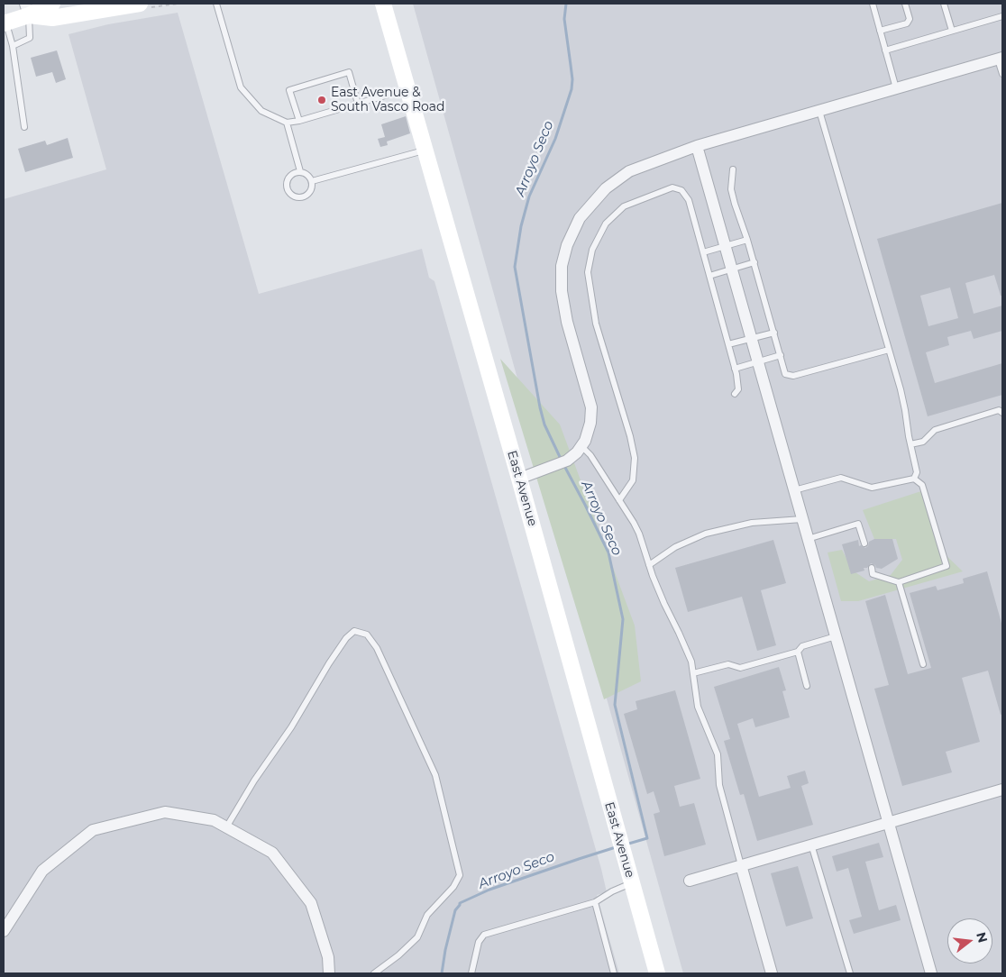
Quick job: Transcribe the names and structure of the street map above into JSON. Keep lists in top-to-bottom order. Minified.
{"streets":{"street":["East Avenue"]},"water":["Arroyo Seco"],"places":["East Avenue & South Vasco Road"],"north":"right"}
